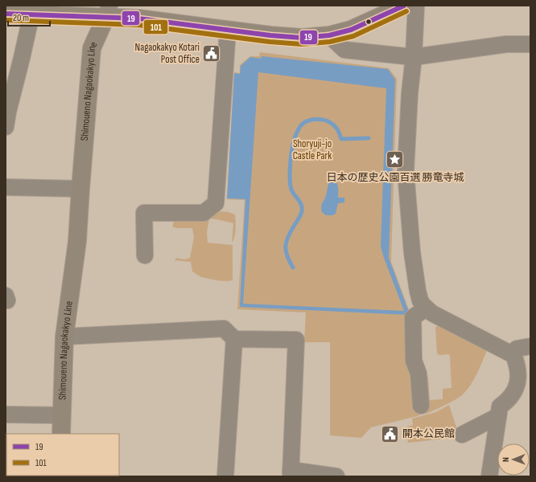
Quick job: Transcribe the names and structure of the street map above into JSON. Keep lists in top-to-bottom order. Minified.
{"streets":{"main road":["Shimoueno Nagaokakyo Line"]},"parks":["Shoryuji-jo Castle Park"],"places":{"public building":["Nagaokakyo Kotari Post Office","開本公民館"],"place":["日本の歴史公園百選 勝竜寺城"]},"lines":["transit line 19","transit line 101"],"legend":["19","101"],"scale_bar":"20 m","north":"left"}
